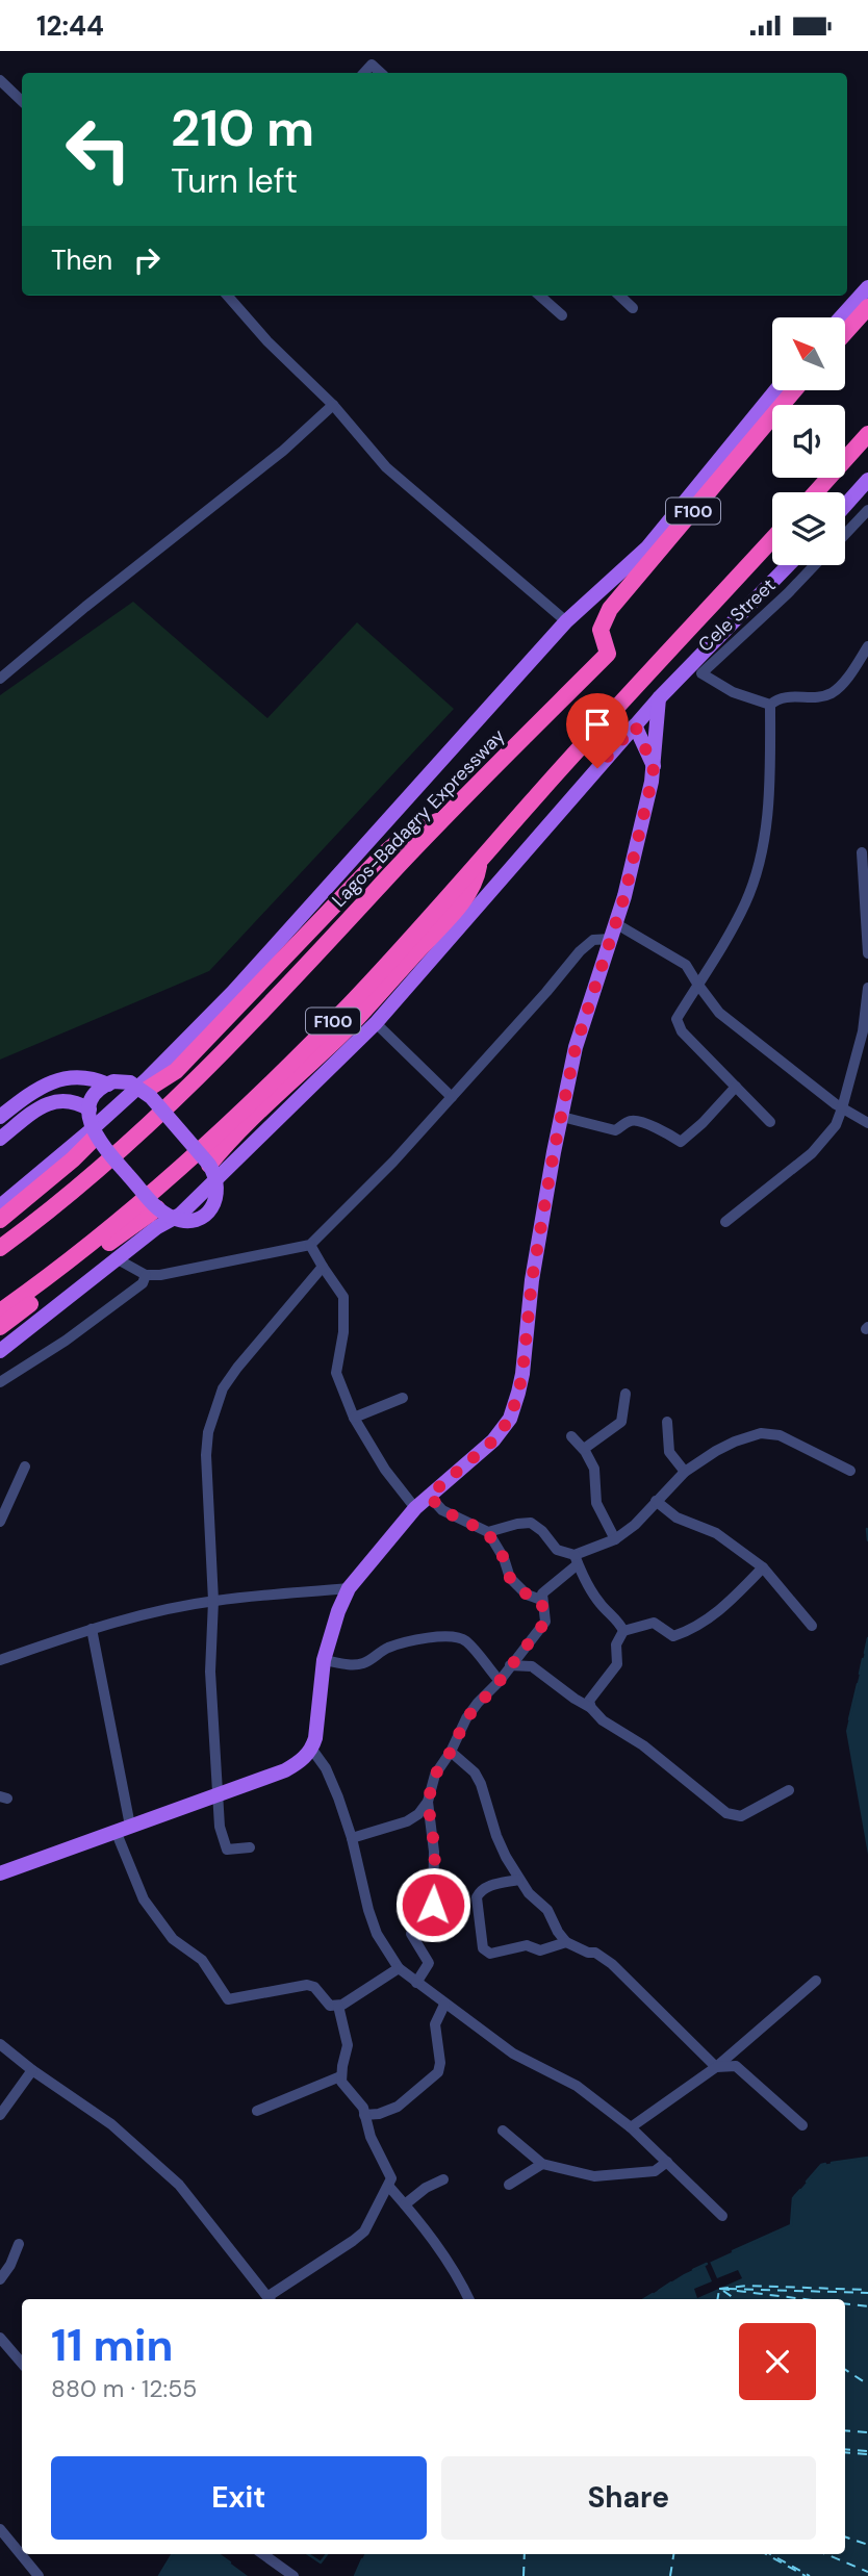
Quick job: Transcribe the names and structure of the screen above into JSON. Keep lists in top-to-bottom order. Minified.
{"streets":{"highway":["F100","Lagos-Badagry Expressway"],"street":["Cele Street"]},"north":"top left","page":{"status":"12:44","turn":["210 m","Turn left"],"then":"Then","heading":["11 min","880 m · 12:55"],"buttons":["Exit","Share"]}}
